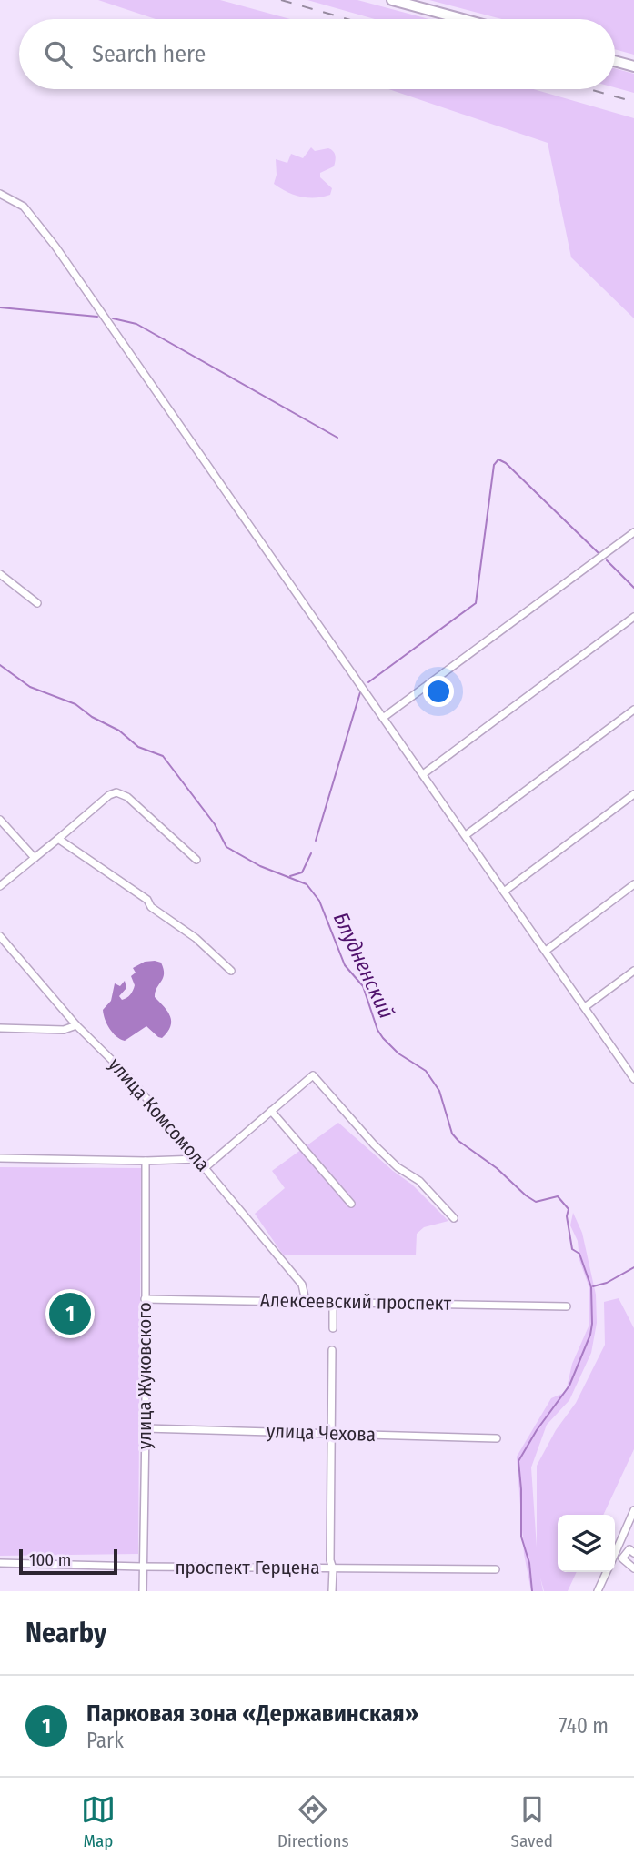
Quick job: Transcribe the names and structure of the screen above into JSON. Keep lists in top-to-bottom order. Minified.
{"streets":{"street":["улица Комсомола","Алексеевский проспект","улица Жуковского","улица Чехова","проспект Герцена"]},"crossings":[["улица Комсомола","Алексеевский проспект"],["Алексеевский проспект","улица Жуковского"],["улица Жуковского","улица Чехова"],["улица Жуковского","проспект Герцена"]],"water":["Блудненский"],"scale_bar":"100 m","page":{"search":"Search here","pins":"1","scale":"100 m","heading":"Nearby","list":[{"mark":"1","name":"Парковая зона «Державинская»","note":"Park","value":"740 m"}],"nav":["Map","Directions","Saved"]}}
